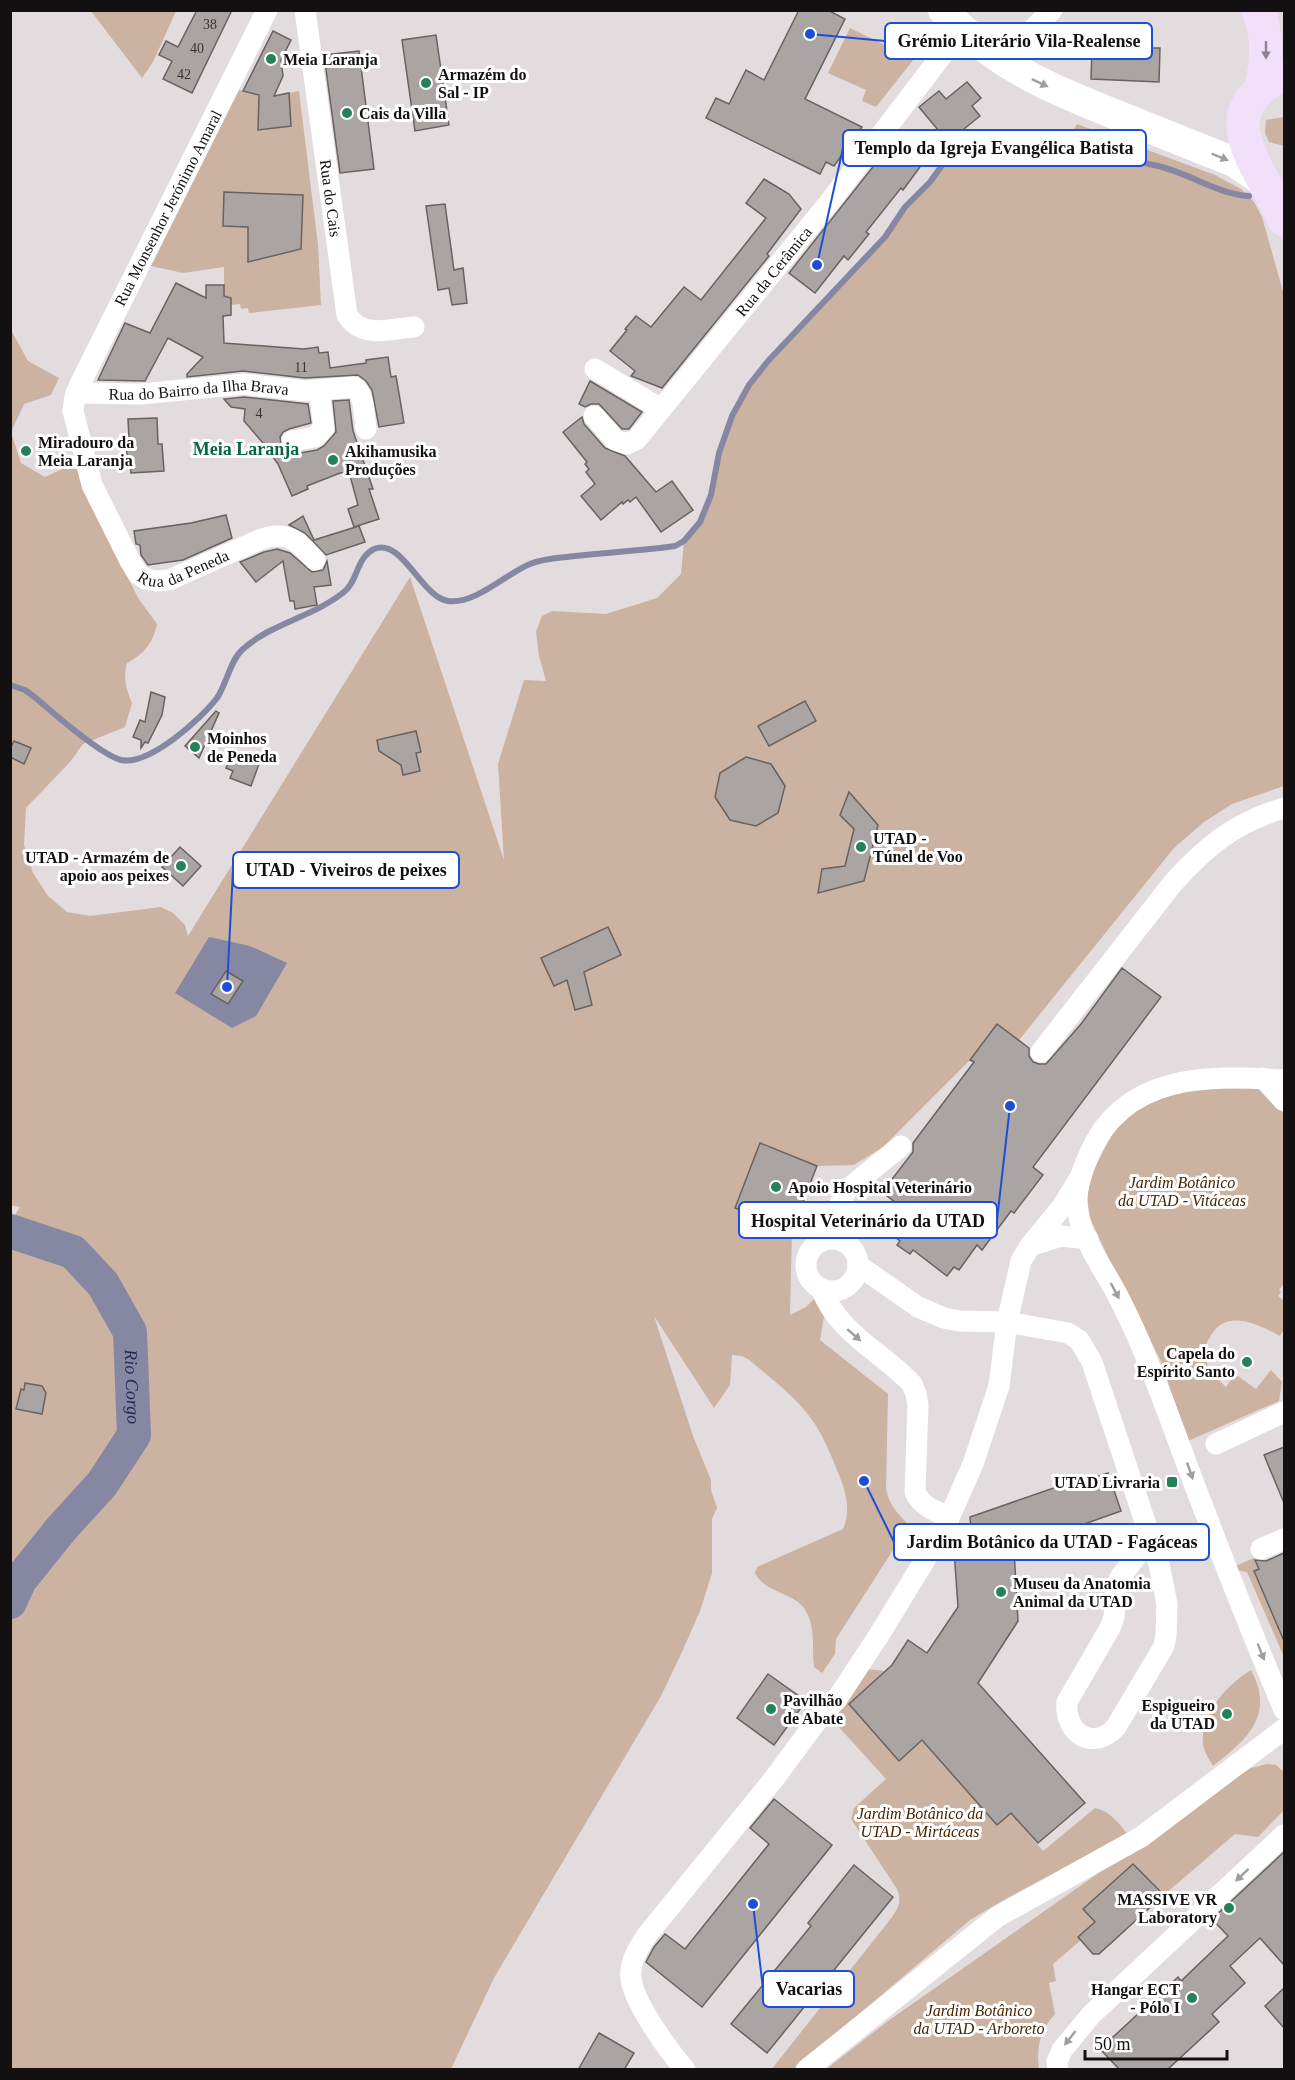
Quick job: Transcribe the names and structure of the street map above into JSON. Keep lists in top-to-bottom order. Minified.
{"streets":{"street":["Rua do Cais","Rua Monsenhor Jerónimo Amaral","Rua da Cerâmica","Rua do Bairro da Ilha Brava","Rua da Peneda"]},"crossings":[["Rua Monsenhor Jerónimo Amaral","Rua do Bairro da Ilha Brava"],["Rua Monsenhor Jerónimo Amaral","Rua da Peneda"],["Rua do Bairro da Ilha Brava","Rua da Peneda"]],"districts":["Meia Laranja"],"water":["Rio Corgo"],"parks":["Jardim Botânico da UTAD - Vitáceas","Jardim Botânico da UTAD - Mirtáceas","Jardim Botânico da UTAD - Arboreto"],"places":{"other":["Grémio Literário Vila-Realense","Meia Laranja","Armazém do Sal - IP","Cais da Villa","Templo da Igreja Evangélica Batista","Miradouro da Meia Laranja","Akihamusika Produções","Moinhos de Peneda","UTAD - Túnel de Voo","UTAD - Armazém de apoio aos peixes","UTAD - Viveiros de peixes","Hospital Veterinário da UTAD","Apoio Hospital Veterinário","Capela do Espírito Santo","Jardim Botânico da UTAD - Fagáceas","Museu da Anatomia Animal da UTAD","Pavilhão de Abate","Espigueiro da UTAD","Vacarias","MASSIVE VR Laboratory","Hangar ECT - Pólo I"],"transit":["UTAD Livraria"]},"house_numbers":["38","40","42","11","4"],"scale_bar":"50 m"}
